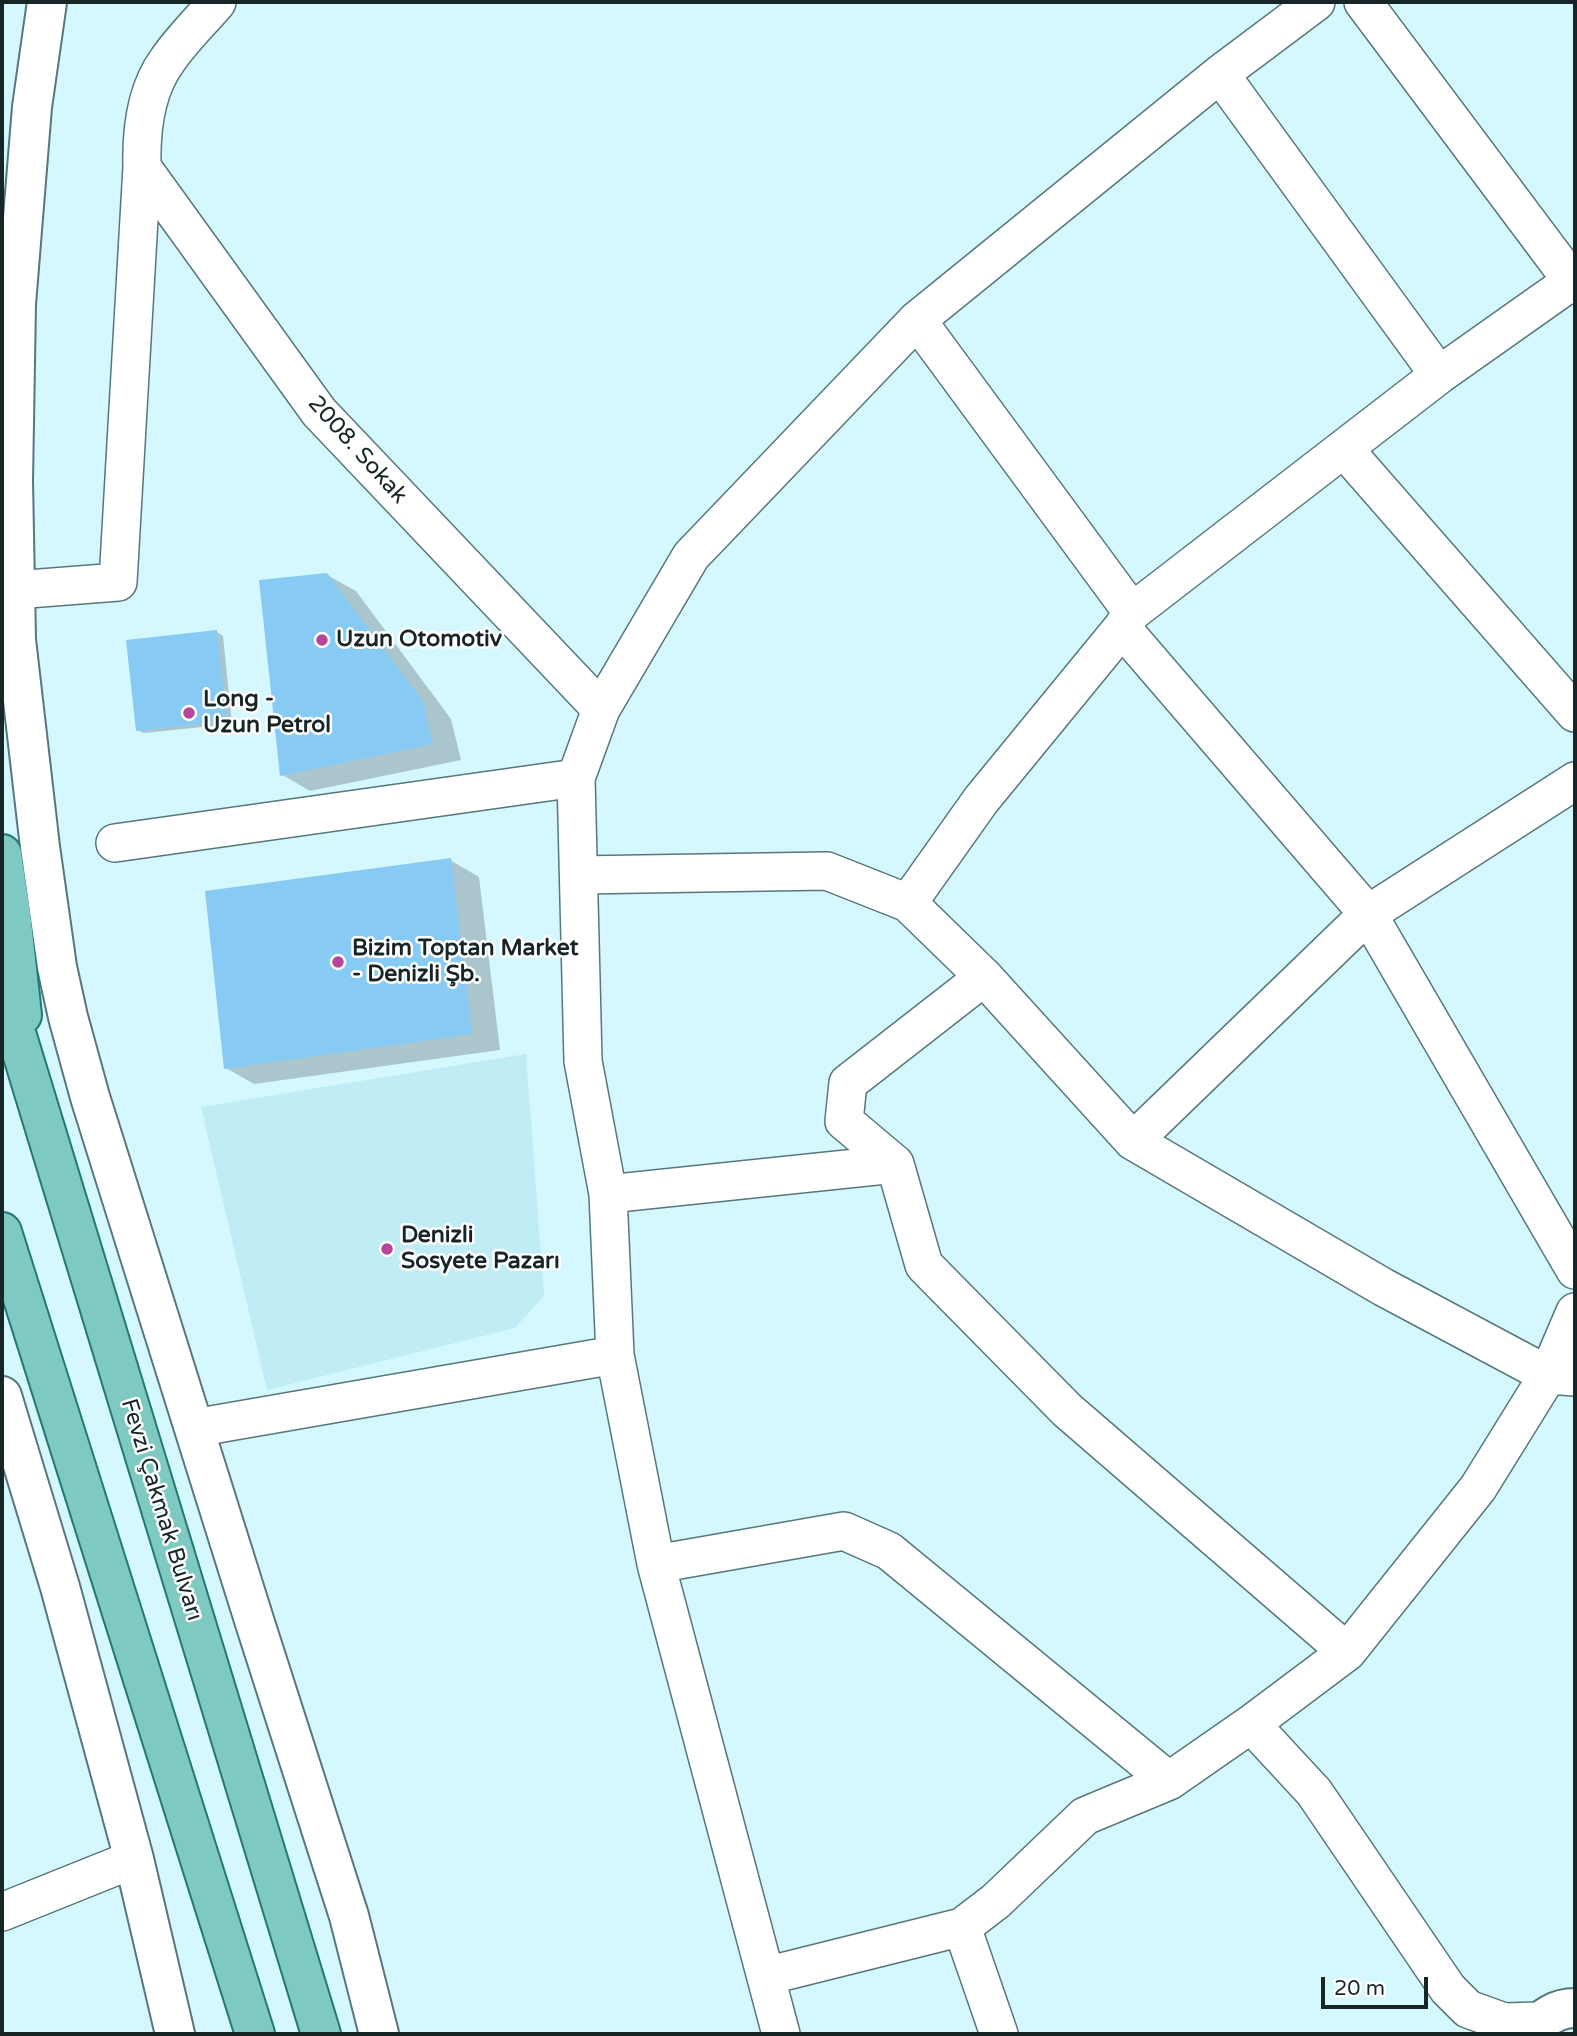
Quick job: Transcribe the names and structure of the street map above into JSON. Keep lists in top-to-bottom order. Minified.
{"streets":{"main road":["Fevzi Çakmak Bulvarı"],"street":["2008. Sokak"]},"places":["Uzun Otomotiv","Long - Uzun Petrol","Bizim Toptan Market - Denizli Şb.","Denizli Sosyete Pazarı"],"scale_bar":"20 m"}
